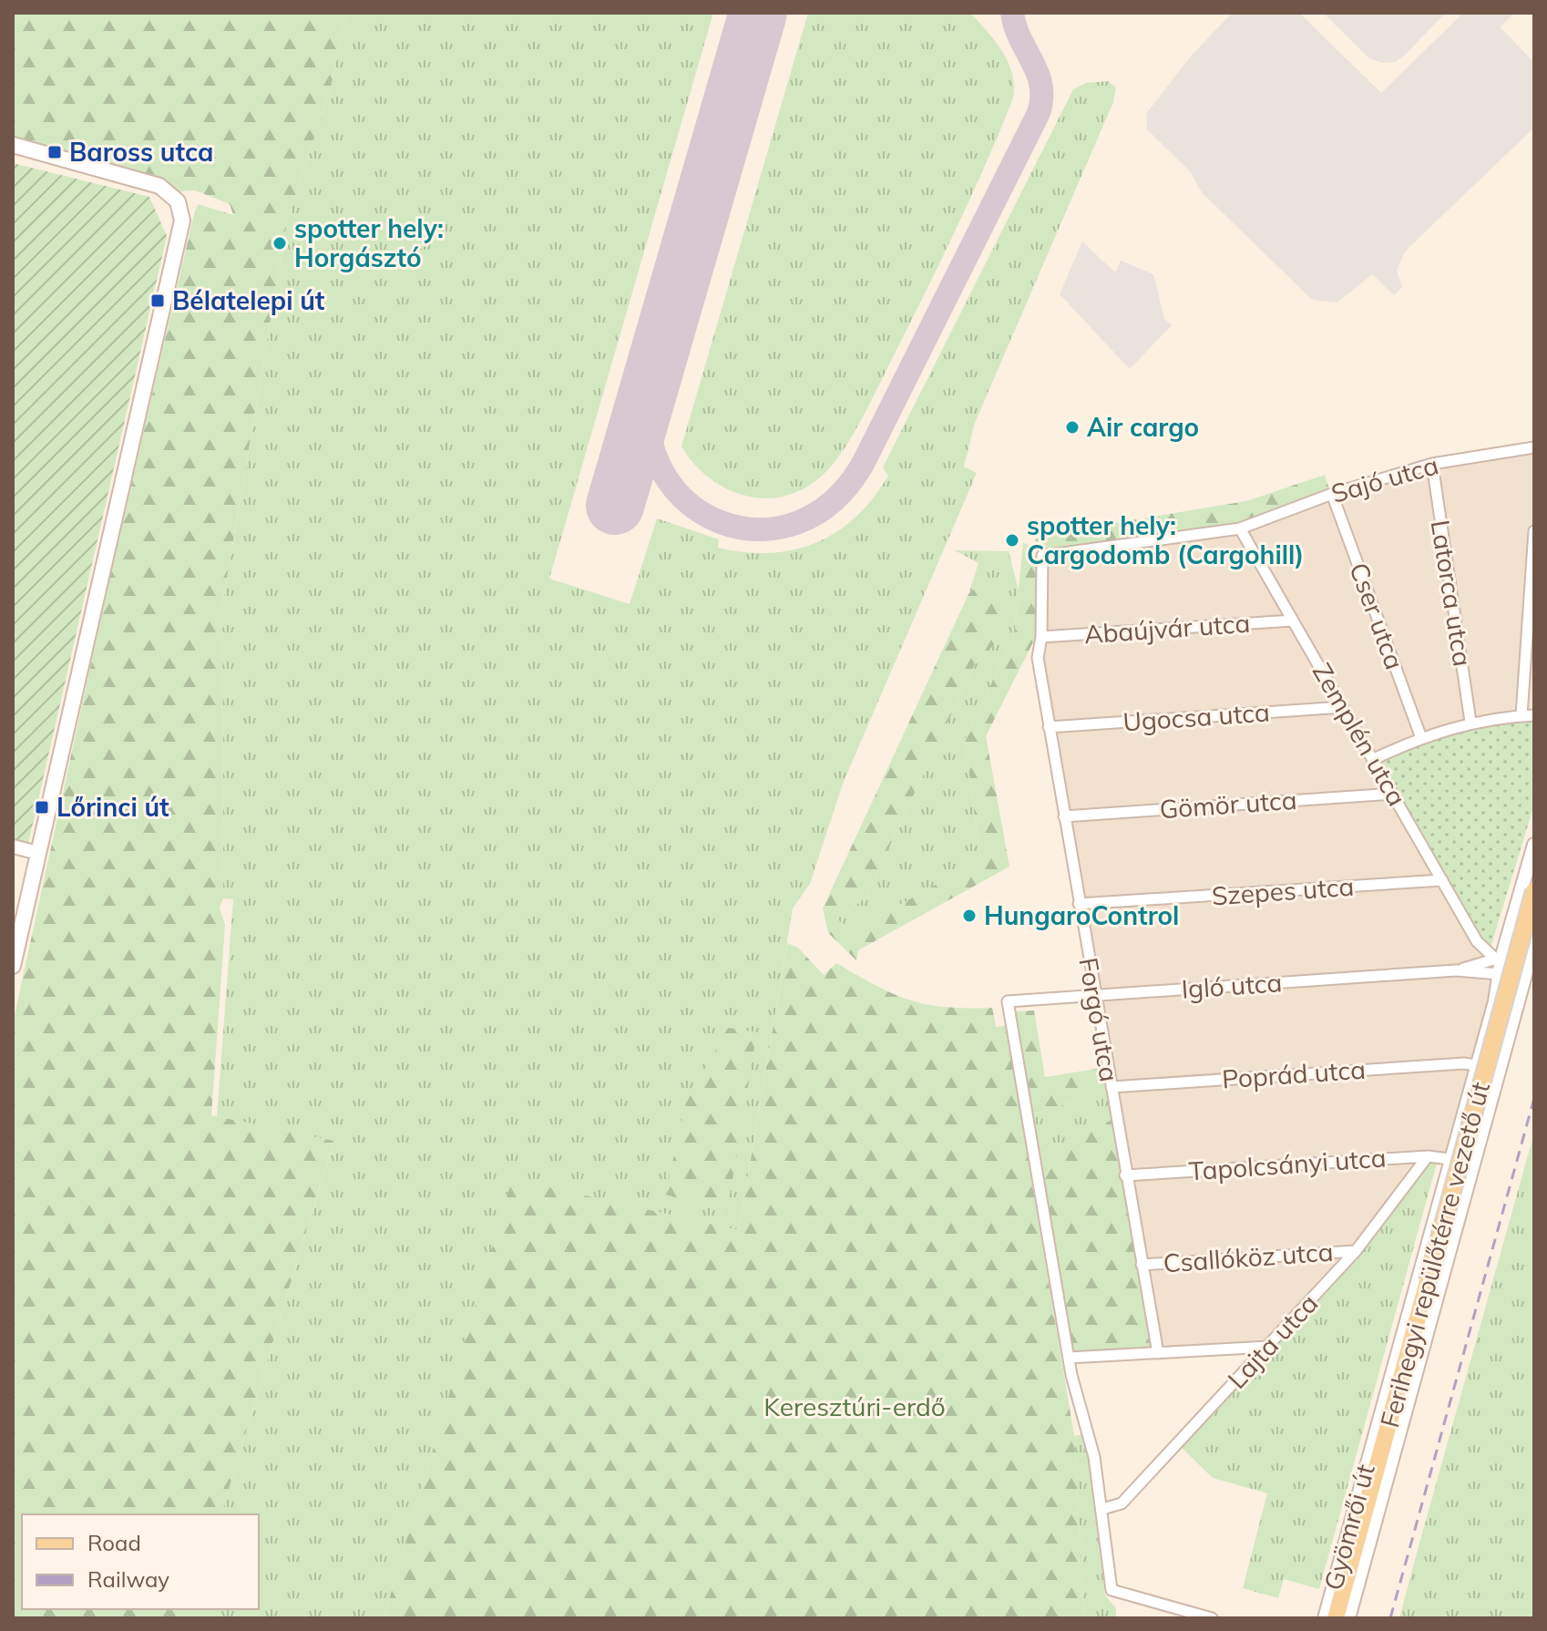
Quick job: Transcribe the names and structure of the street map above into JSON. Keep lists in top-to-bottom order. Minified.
{"streets":{"main road":["Ferihegyi repülőtérre vezető út"],"street":["Sajó utca","Latorca utca","Cser utca","Abaújvár utca","Ugocsa utca","Zemplén utca","Gömör utca","Szepes utca","Igló utca","Forgó utca","Poprád utca","Tapolcsányi utca","Csallóköz utca","Lajta utca","Gyömrői út"]},"crossings":[["Sajó utca","Latorca utca"],["Sajó utca","Cser utca"],["Sajó utca","Zemplén utca"],["Sajó utca","Forgó utca"],["Abaújvár utca","Zemplén utca"],["Abaújvár utca","Forgó utca"],["Ugocsa utca","Zemplén utca"],["Ugocsa utca","Forgó utca"],["Zemplén utca","Gömör utca"],["Zemplén utca","Szepes utca"],["Zemplén utca","Igló utca"],["Zemplén utca","Gyömrői út"],["Gömör utca","Forgó utca"],["Szepes utca","Forgó utca"],["Igló utca","Forgó utca"],["Igló utca","Gyömrői út"],["Forgó utca","Poprád utca"],["Forgó utca","Tapolcsányi utca"],["Forgó utca","Csallóköz utca"],["Poprád utca","Gyömrői út"],["Tapolcsányi utca","Lajta utca"],["Tapolcsányi utca","Gyömrői út"],["Csallóköz utca","Lajta utca"]],"parks":["Keresztúri-erdő"],"places":{"transit":["Baross utca","Bélatelepi út","Lőrinci út"],"other":["spotter hely: Horgásztó","Air cargo","spotter hely: Cargodomb (Cargohill)","HungaroControl"]},"legend":["Road","Railway"]}
